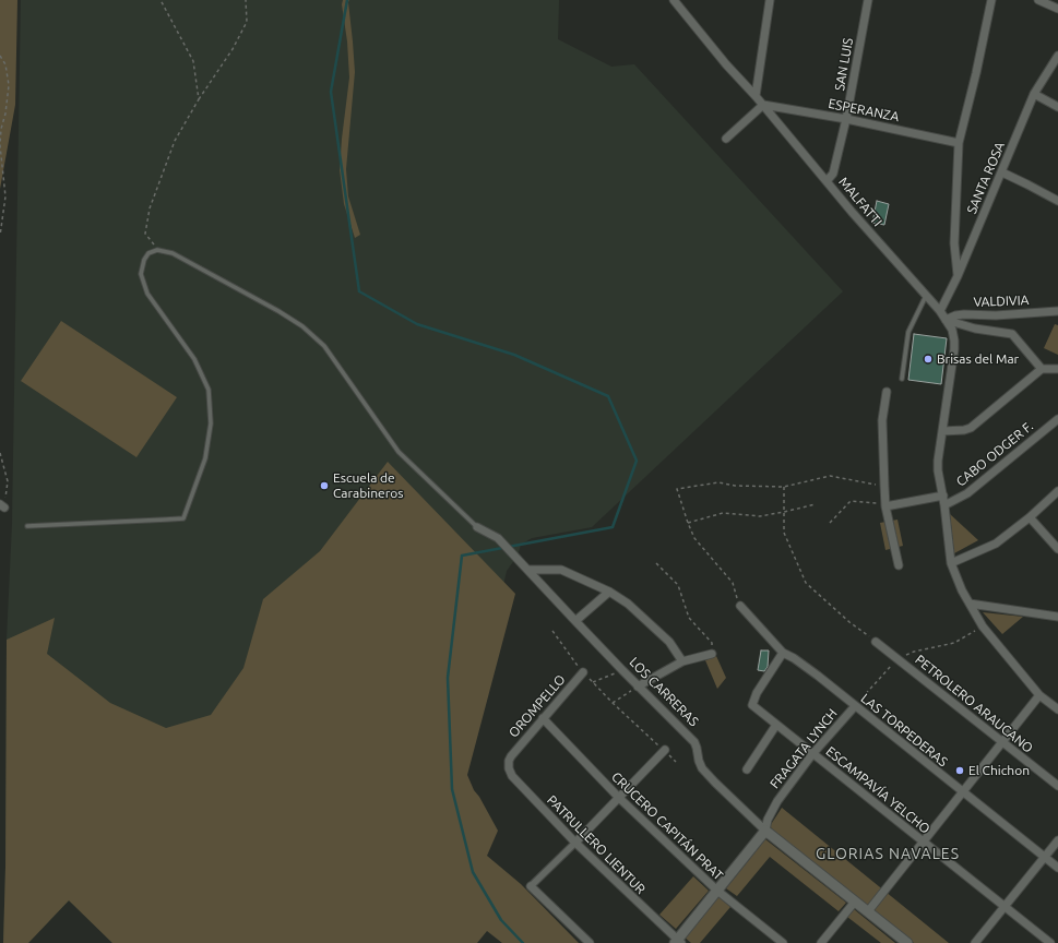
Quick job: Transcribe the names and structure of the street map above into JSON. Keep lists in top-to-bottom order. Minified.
{"streets":{"street":["SAN LUIS","ESPERANZA","SANTA ROSA","MALFATTI","VALDIVIA","CABO ODGER F.","LOS CARRERAS","PETROLERO ARAUCANO","OROMPELLO","LAS TORPEDERAS","FRAGATA LYNCH","ESCAMPAVÍA YELCHO","CRUCERO CAPITÁN PRAT","PATRULLERO LIENTUR"]},"crossings":[["SAN LUIS","ESPERANZA"],["SAN LUIS","MALFATTI"],["ESPERANZA","MALFATTI"],["SANTA ROSA","MALFATTI"],["MALFATTI","VALDIVIA"],["MALFATTI","CABO ODGER F."],["LOS CARRERAS","FRAGATA LYNCH"],["PETROLERO ARAUCANO","FRAGATA LYNCH"],["OROMPELLO","CRUCERO CAPITÁN PRAT"],["OROMPELLO","PATRULLERO LIENTUR"],["LAS TORPEDERAS","FRAGATA LYNCH"],["LAS TORPEDERAS","ESCAMPAVÍA YELCHO"],["FRAGATA LYNCH","ESCAMPAVÍA YELCHO"],["FRAGATA LYNCH","CRUCERO CAPITÁN PRAT"],["FRAGATA LYNCH","PATRULLERO LIENTUR"]],"districts":["GLORIAS NAVALES"],"places":["Brisas del Mar","Escuela de Carabineros","El Chichon"]}
